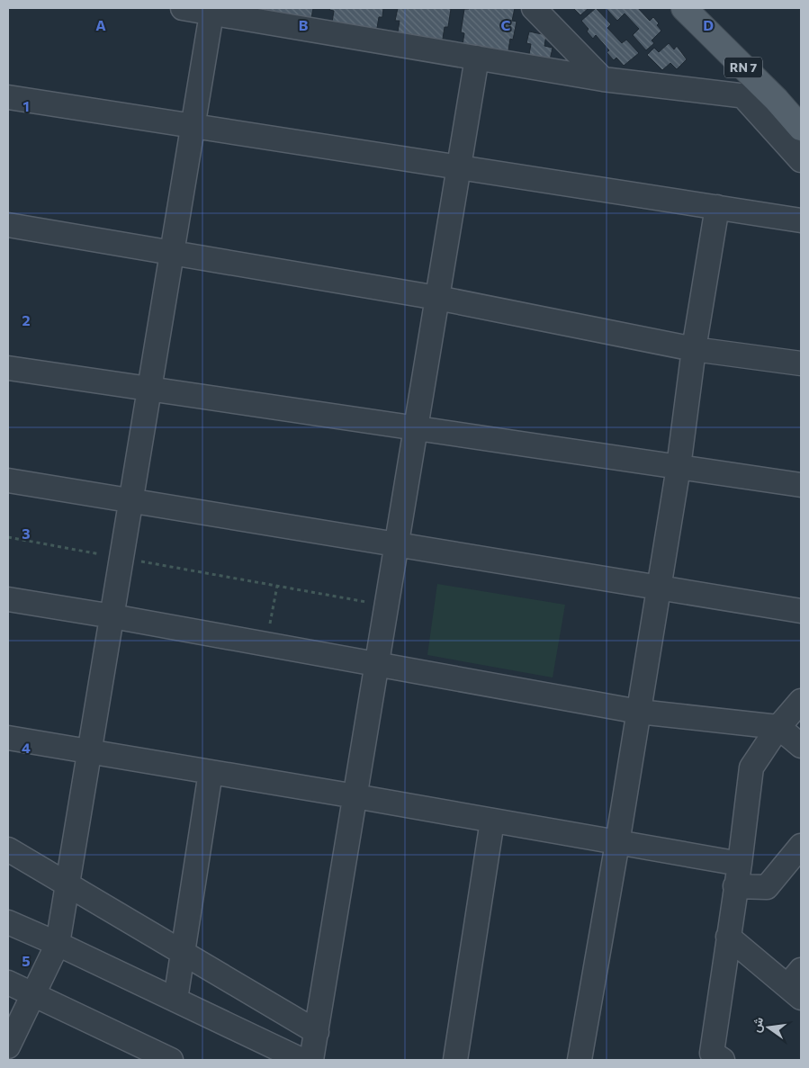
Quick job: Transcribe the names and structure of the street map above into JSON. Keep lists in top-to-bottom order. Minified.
{"streets":{"main road":["RN 7"]},"north":"left","grid":{"columns":["A","B","C","D"],"rows":["1","2","3","4","5"]}}
